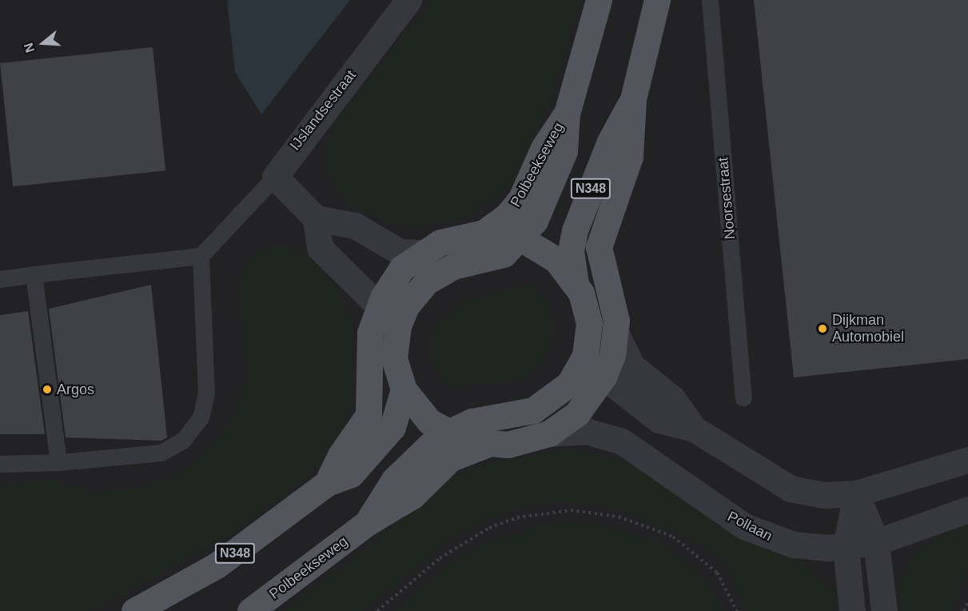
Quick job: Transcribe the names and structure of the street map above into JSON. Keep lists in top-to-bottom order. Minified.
{"streets":{"main road":["Polbeekseweg","N348"],"street":["IJslandsestraat","Pollaan"],"lane":["Noorsestraat"]},"crossings":[["Polbeekseweg","N348"],["N348","Pollaan"]],"places":["Dijkman Automobiel","Argos"],"north":"left"}
